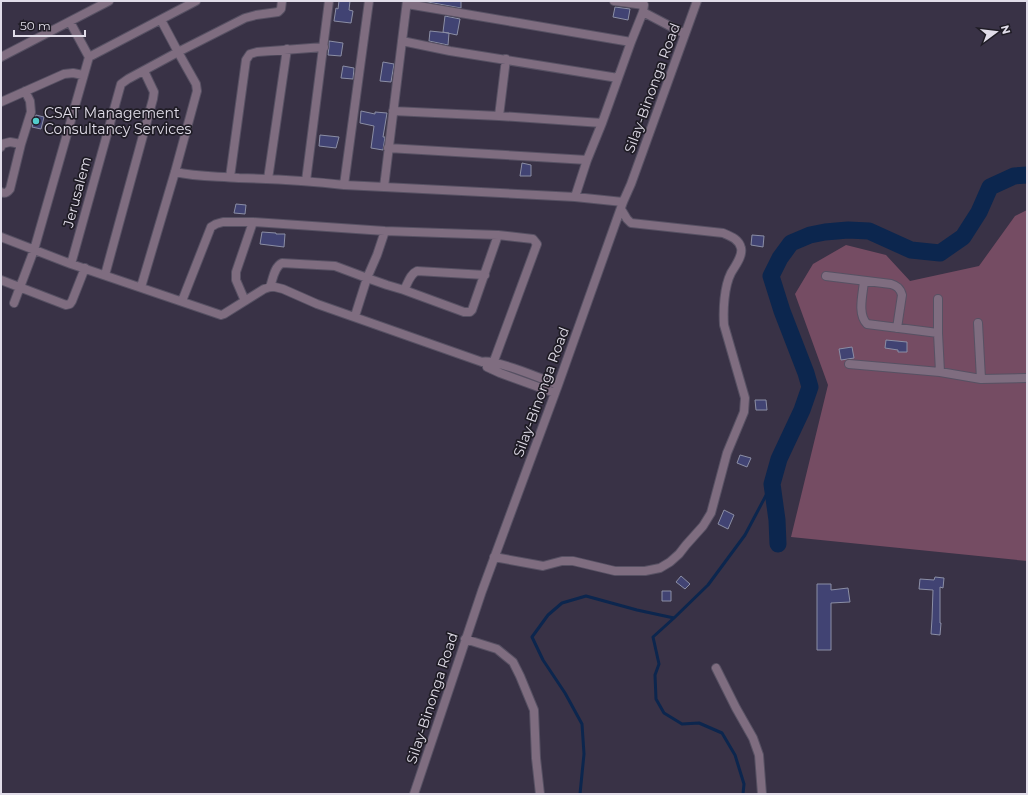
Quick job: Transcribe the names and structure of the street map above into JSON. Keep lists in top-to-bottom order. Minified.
{"streets":{"street":["Silay-Binonga Road","Jerusalem"]},"places":["CSAT Management Consultancy Services"],"scale_bar":"50 m","north":"right"}
